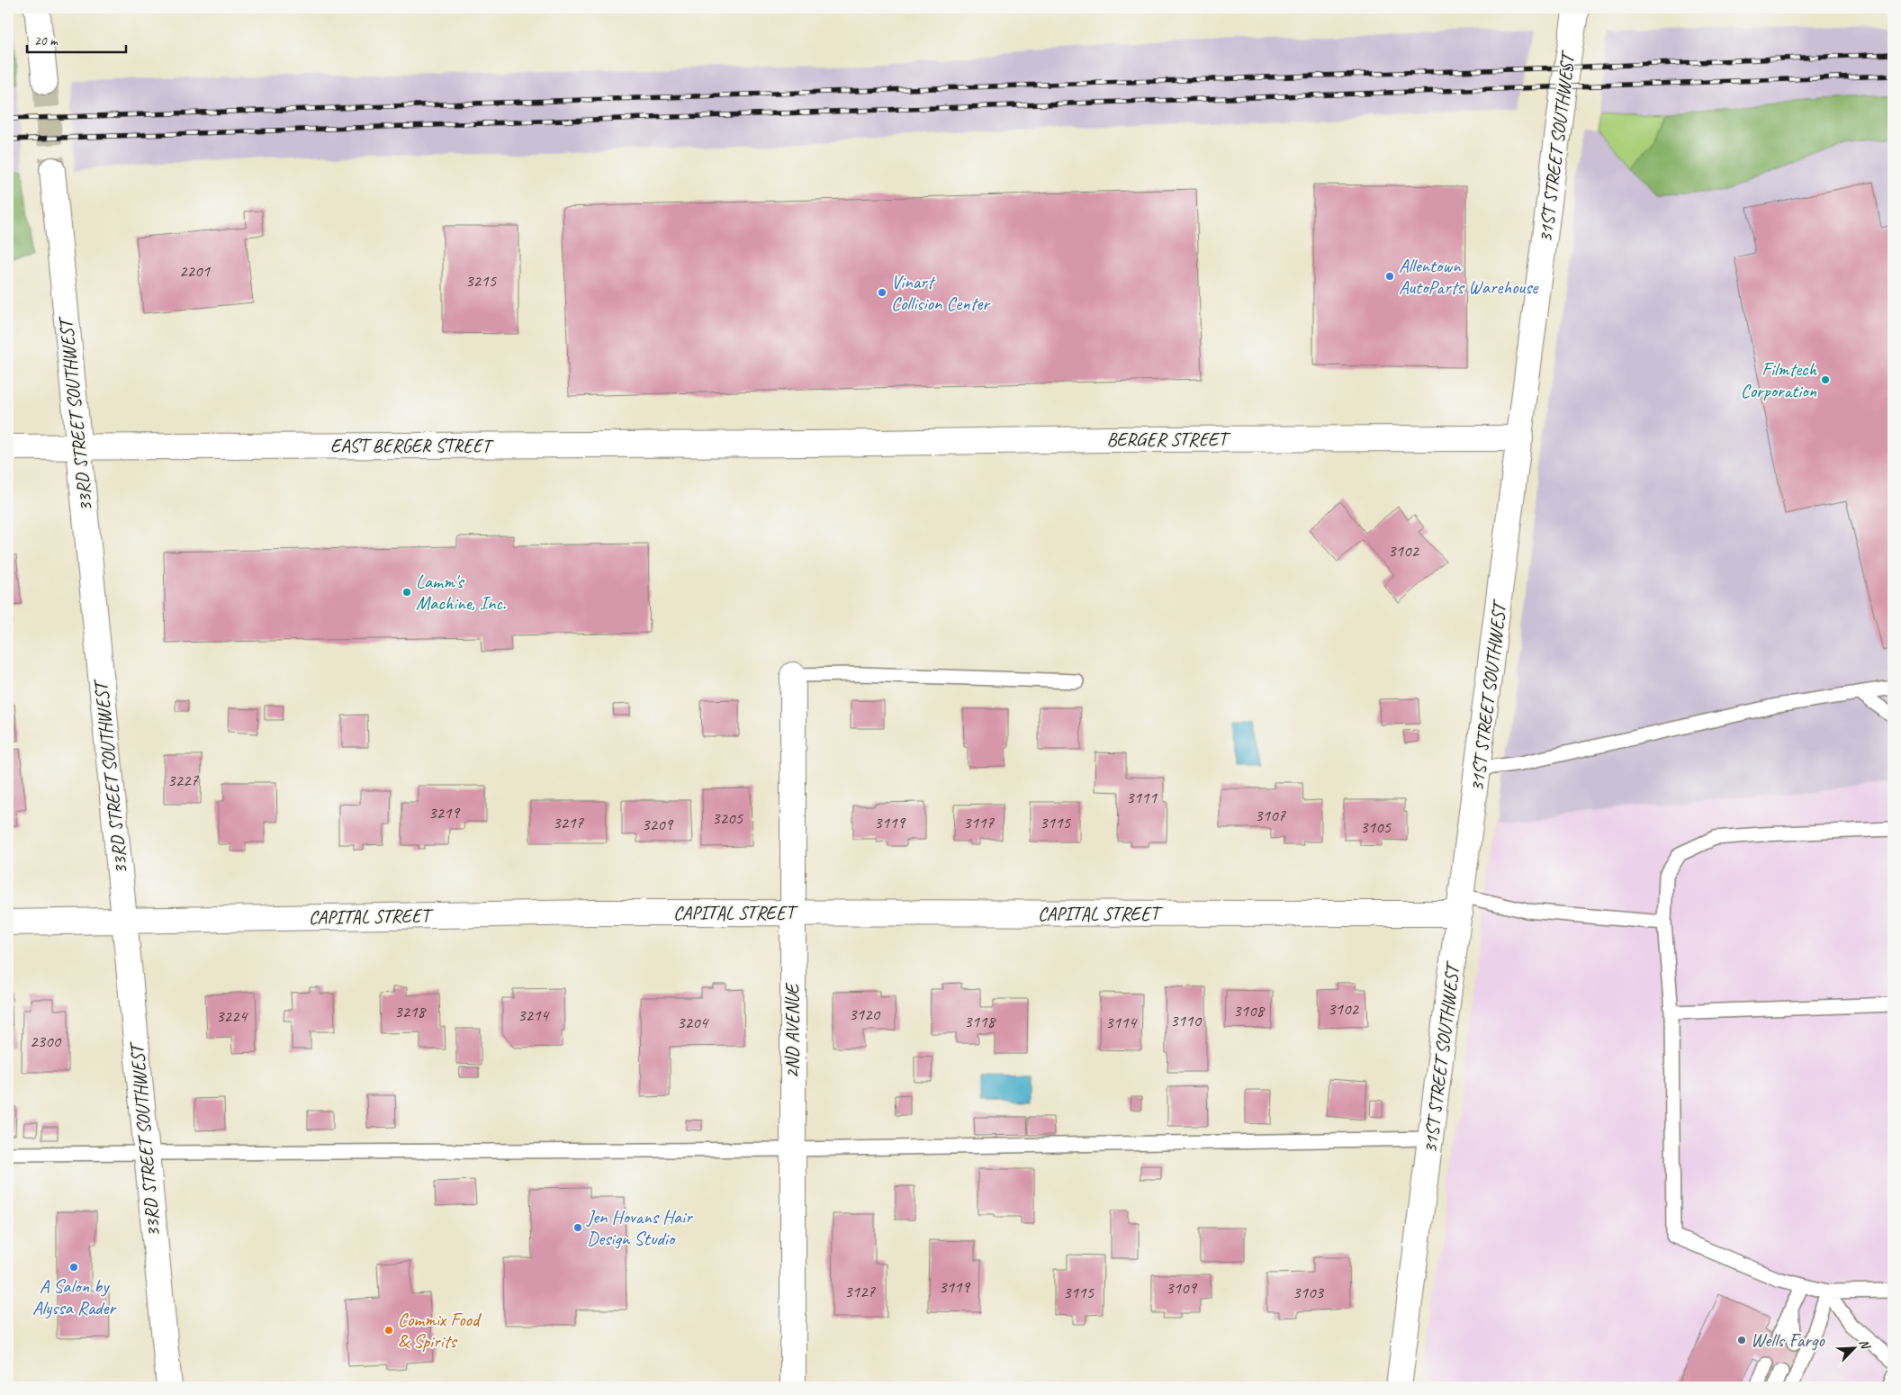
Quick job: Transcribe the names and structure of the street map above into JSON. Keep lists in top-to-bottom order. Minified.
{"streets":{"street":["31ST STREET SOUTHWEST","33RD STREET SOUTHWEST","BERGER STREET","EAST BERGER STREET","CAPITAL STREET","2ND AVENUE"]},"crossings":[["31ST STREET SOUTHWEST","BERGER STREET"],["31ST STREET SOUTHWEST","CAPITAL STREET"],["33RD STREET SOUTHWEST","EAST BERGER STREET"],["33RD STREET SOUTHWEST","CAPITAL STREET"],["BERGER STREET","EAST BERGER STREET"],["CAPITAL STREET","2ND AVENUE"]],"places":["Allentown AutoParts Warehouse","Vinart Collision Center","Filmtech Corporation","Lamm's Machine, Inc.","Jen Hovans Hair Design Studio","A Salon by Alyssa Rader","Commix Food & Spirits","Wells Fargo"],"house_numbers":["2201","3215","3102","3227","3111","3219","3107","3205","3217","3119","3117","3115","3209","3105","3102","3108","3218","3120","3214","3224","3110","3118","3204","3114","2300","3119","3109","3127","3115","3103"],"scale_bar":"20 m","north":"top right"}
